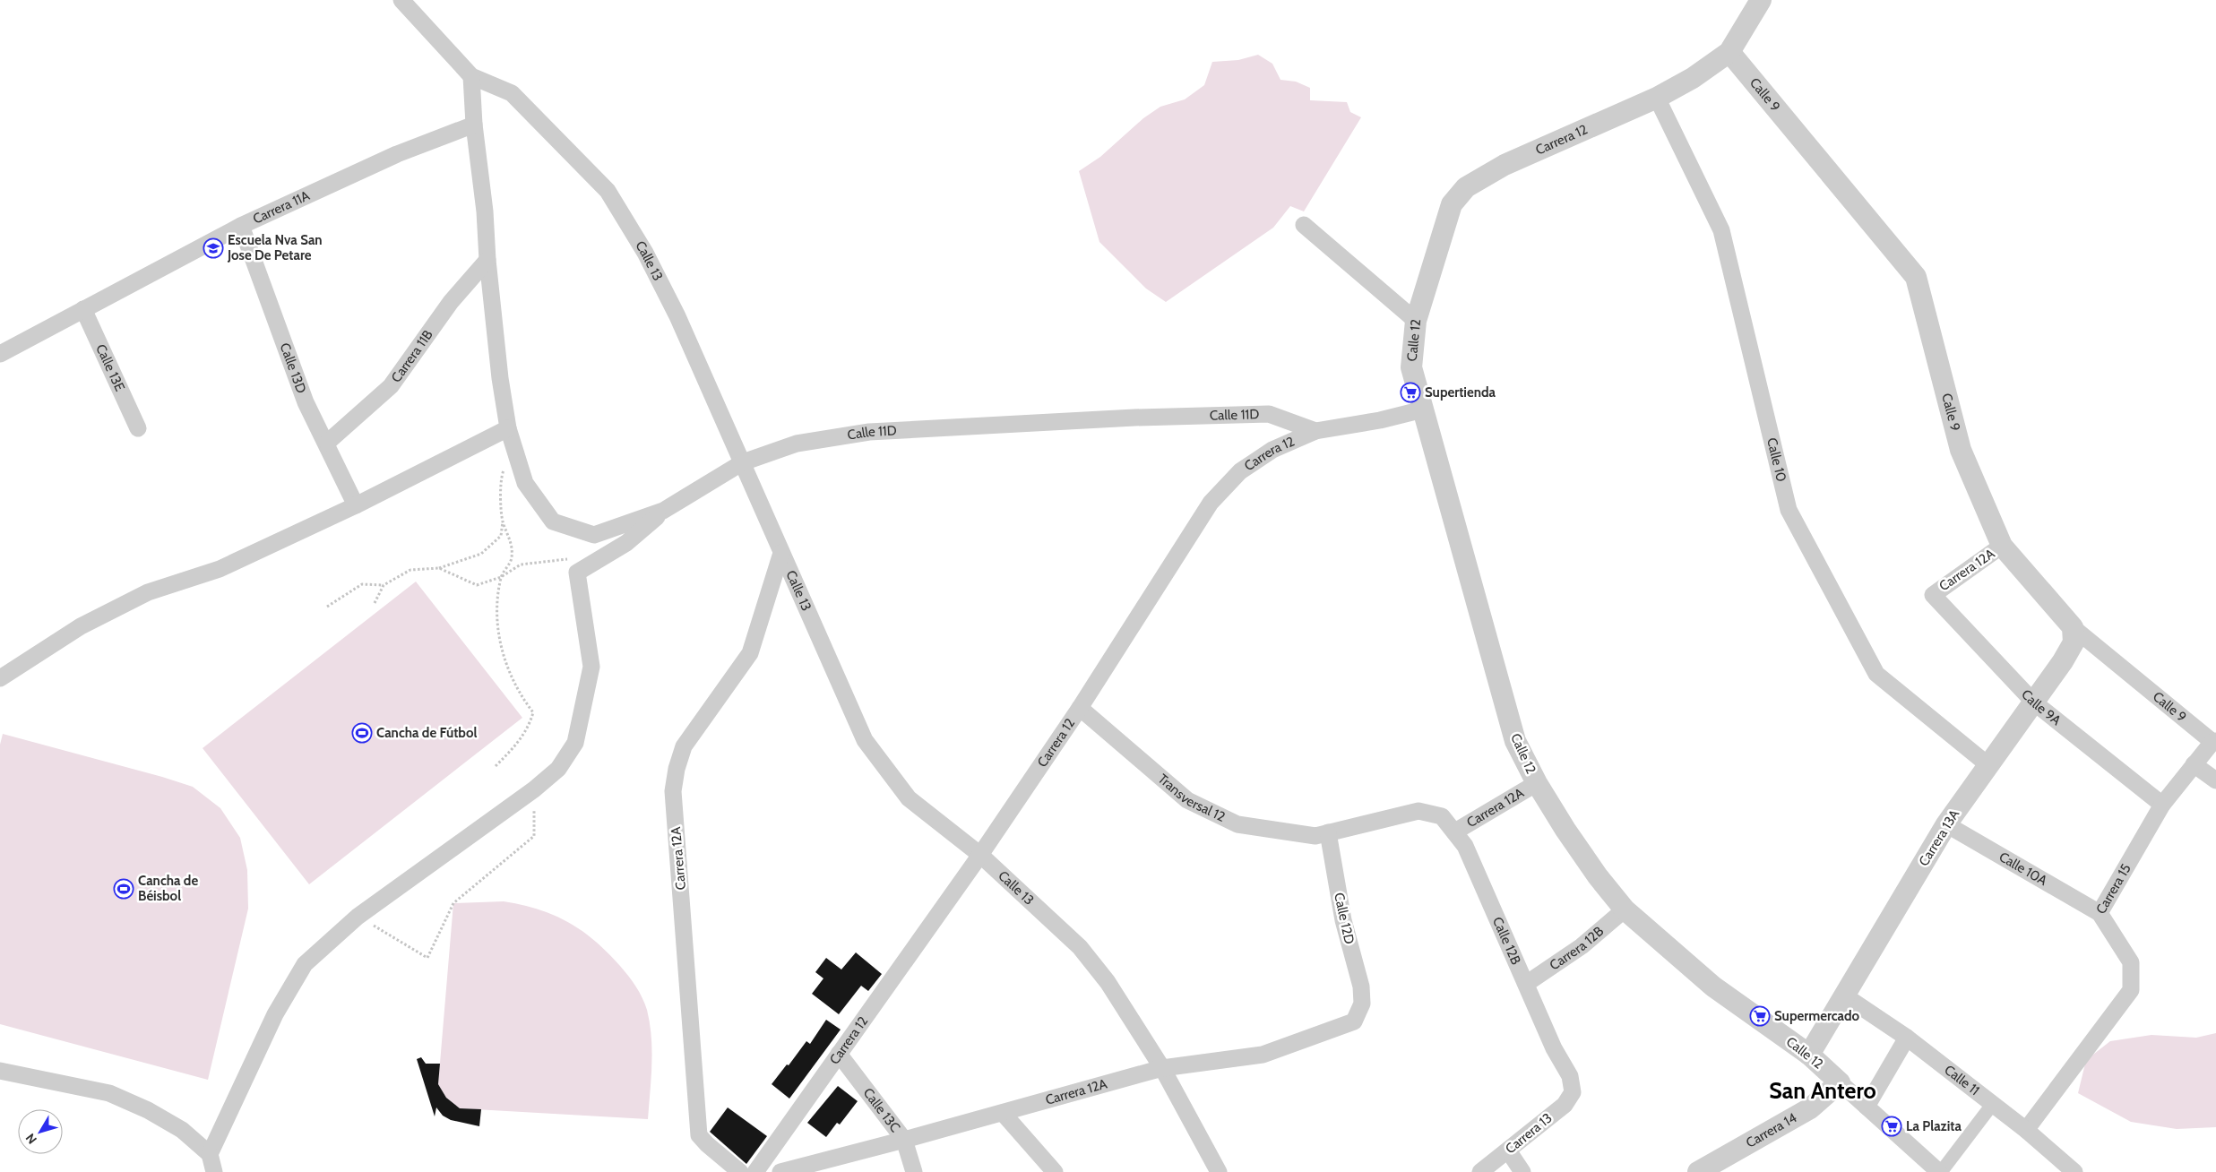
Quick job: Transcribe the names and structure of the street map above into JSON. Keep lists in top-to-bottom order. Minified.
{"streets":{"street":["Calle 9","Carrera 12","Carrera 11A","Calle 13","Calle 12","Carrera 11B","Calle 13E","Calle 13D","Calle 11D","Calle 10","Carrera 12A","Calle 9A","Transversal 12","Carrera 13A","Calle 10A","Carrera 15","Calle 12D","Calle 12B","Carrera 12B","Calle 11","Calle 13C","Carrera 14","Carrera 13"]},"crossings":[["Calle 9","Carrera 12"],["Calle 9","Carrera 12A"],["Calle 9","Carrera 13A"],["Calle 9","Carrera 15"],["Carrera 12","Calle 13"],["Carrera 12","Calle 12"],["Carrera 12","Calle 11D"],["Carrera 12","Calle 10"],["Carrera 12","Transversal 12"],["Carrera 12","Calle 13C"],["Carrera 11A","Calle 13E"],["Carrera 11A","Calle 13D"],["Carrera 11A","Calle 11D"],["Calle 13","Calle 11D"],["Calle 13","Carrera 12A"],["Calle 12","Carrera 12A"],["Calle 12","Carrera 13A"],["Calle 12","Carrera 12B"],["Calle 12","Carrera 14"],["Carrera 11B","Calle 13D"],["Carrera 11B","Calle 11D"],["Calle 10","Carrera 13A"],["Carrera 12A","Calle 9A"],["Carrera 12A","Calle 12D"],["Carrera 12A","Calle 12B"],["Carrera 12A","Calle 13C"],["Calle 9A","Carrera 13A"],["Calle 9A","Carrera 15"],["Transversal 12","Calle 12D"],["Transversal 12","Calle 12B"],["Carrera 13A","Calle 10A"],["Carrera 13A","Calle 11"],["Calle 10A","Carrera 15"],["Carrera 15","Calle 11"],["Calle 12D","Calle 12B"],["Calle 12B","Carrera 12B"],["Calle 12B","Carrera 13"]],"districts":["San Antero"],"places":{"school or university":["Escuela Nva San Jose De Petare"],"supermarket":["Supertienda","Supermercado","La Plazita"],"sports":["Cancha de Fútbol","Cancha de Béisbol"]},"north":"bottom left"}
